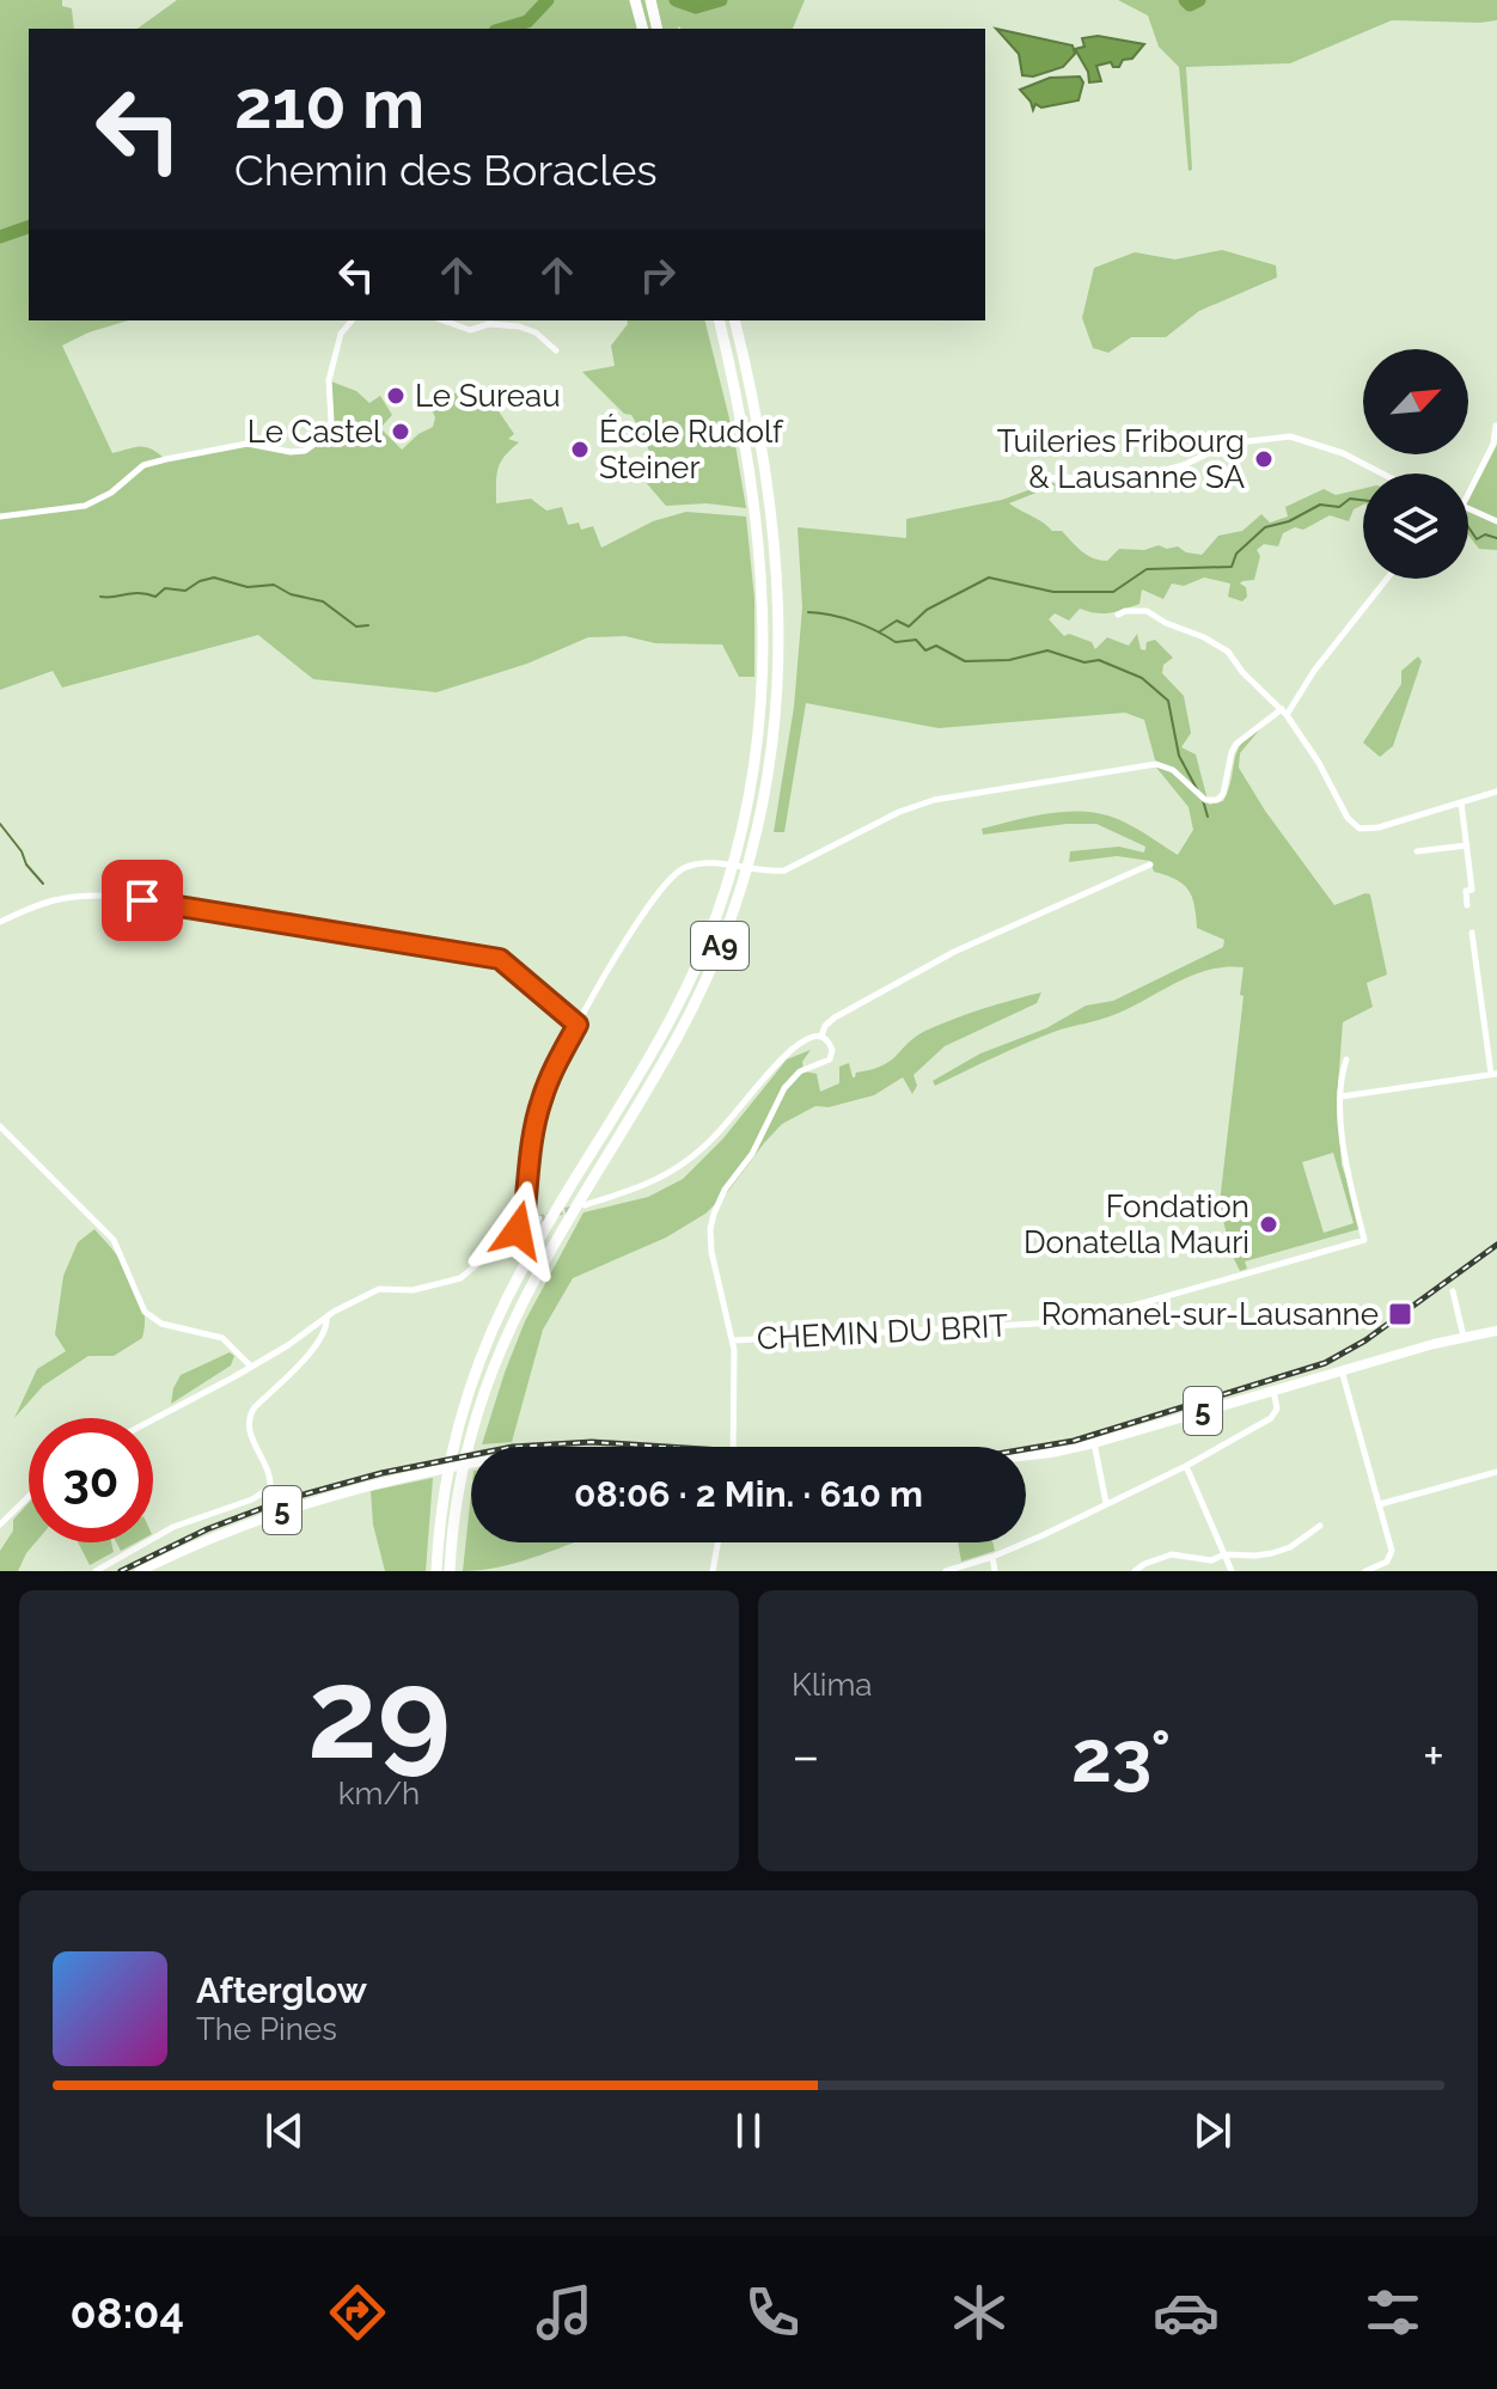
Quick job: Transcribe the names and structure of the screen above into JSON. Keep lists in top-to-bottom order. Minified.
{"streets":{"highway":["A9"],"main road":["5"],"street":["CHEMIN DU BRIT"]},"places":{"other":["Le Sureau","Le Castel","École Rudolf Steiner","Tuileries Fribourg & Lausanne SA","Fondation Donatella Mauri"],"transit":["Romanel-sur-Lausanne"]},"north":"top right","page":{"turn":["210 m","Chemin des Boracles"],"limit":"30","trip":"08:06 · 2 Min. · 610 m","tile":[["29","km/h"],"Klima"],"heat":["−","23°","+"],"song":["Afterglow","The Pines"],"tabs":"08:04"}}
